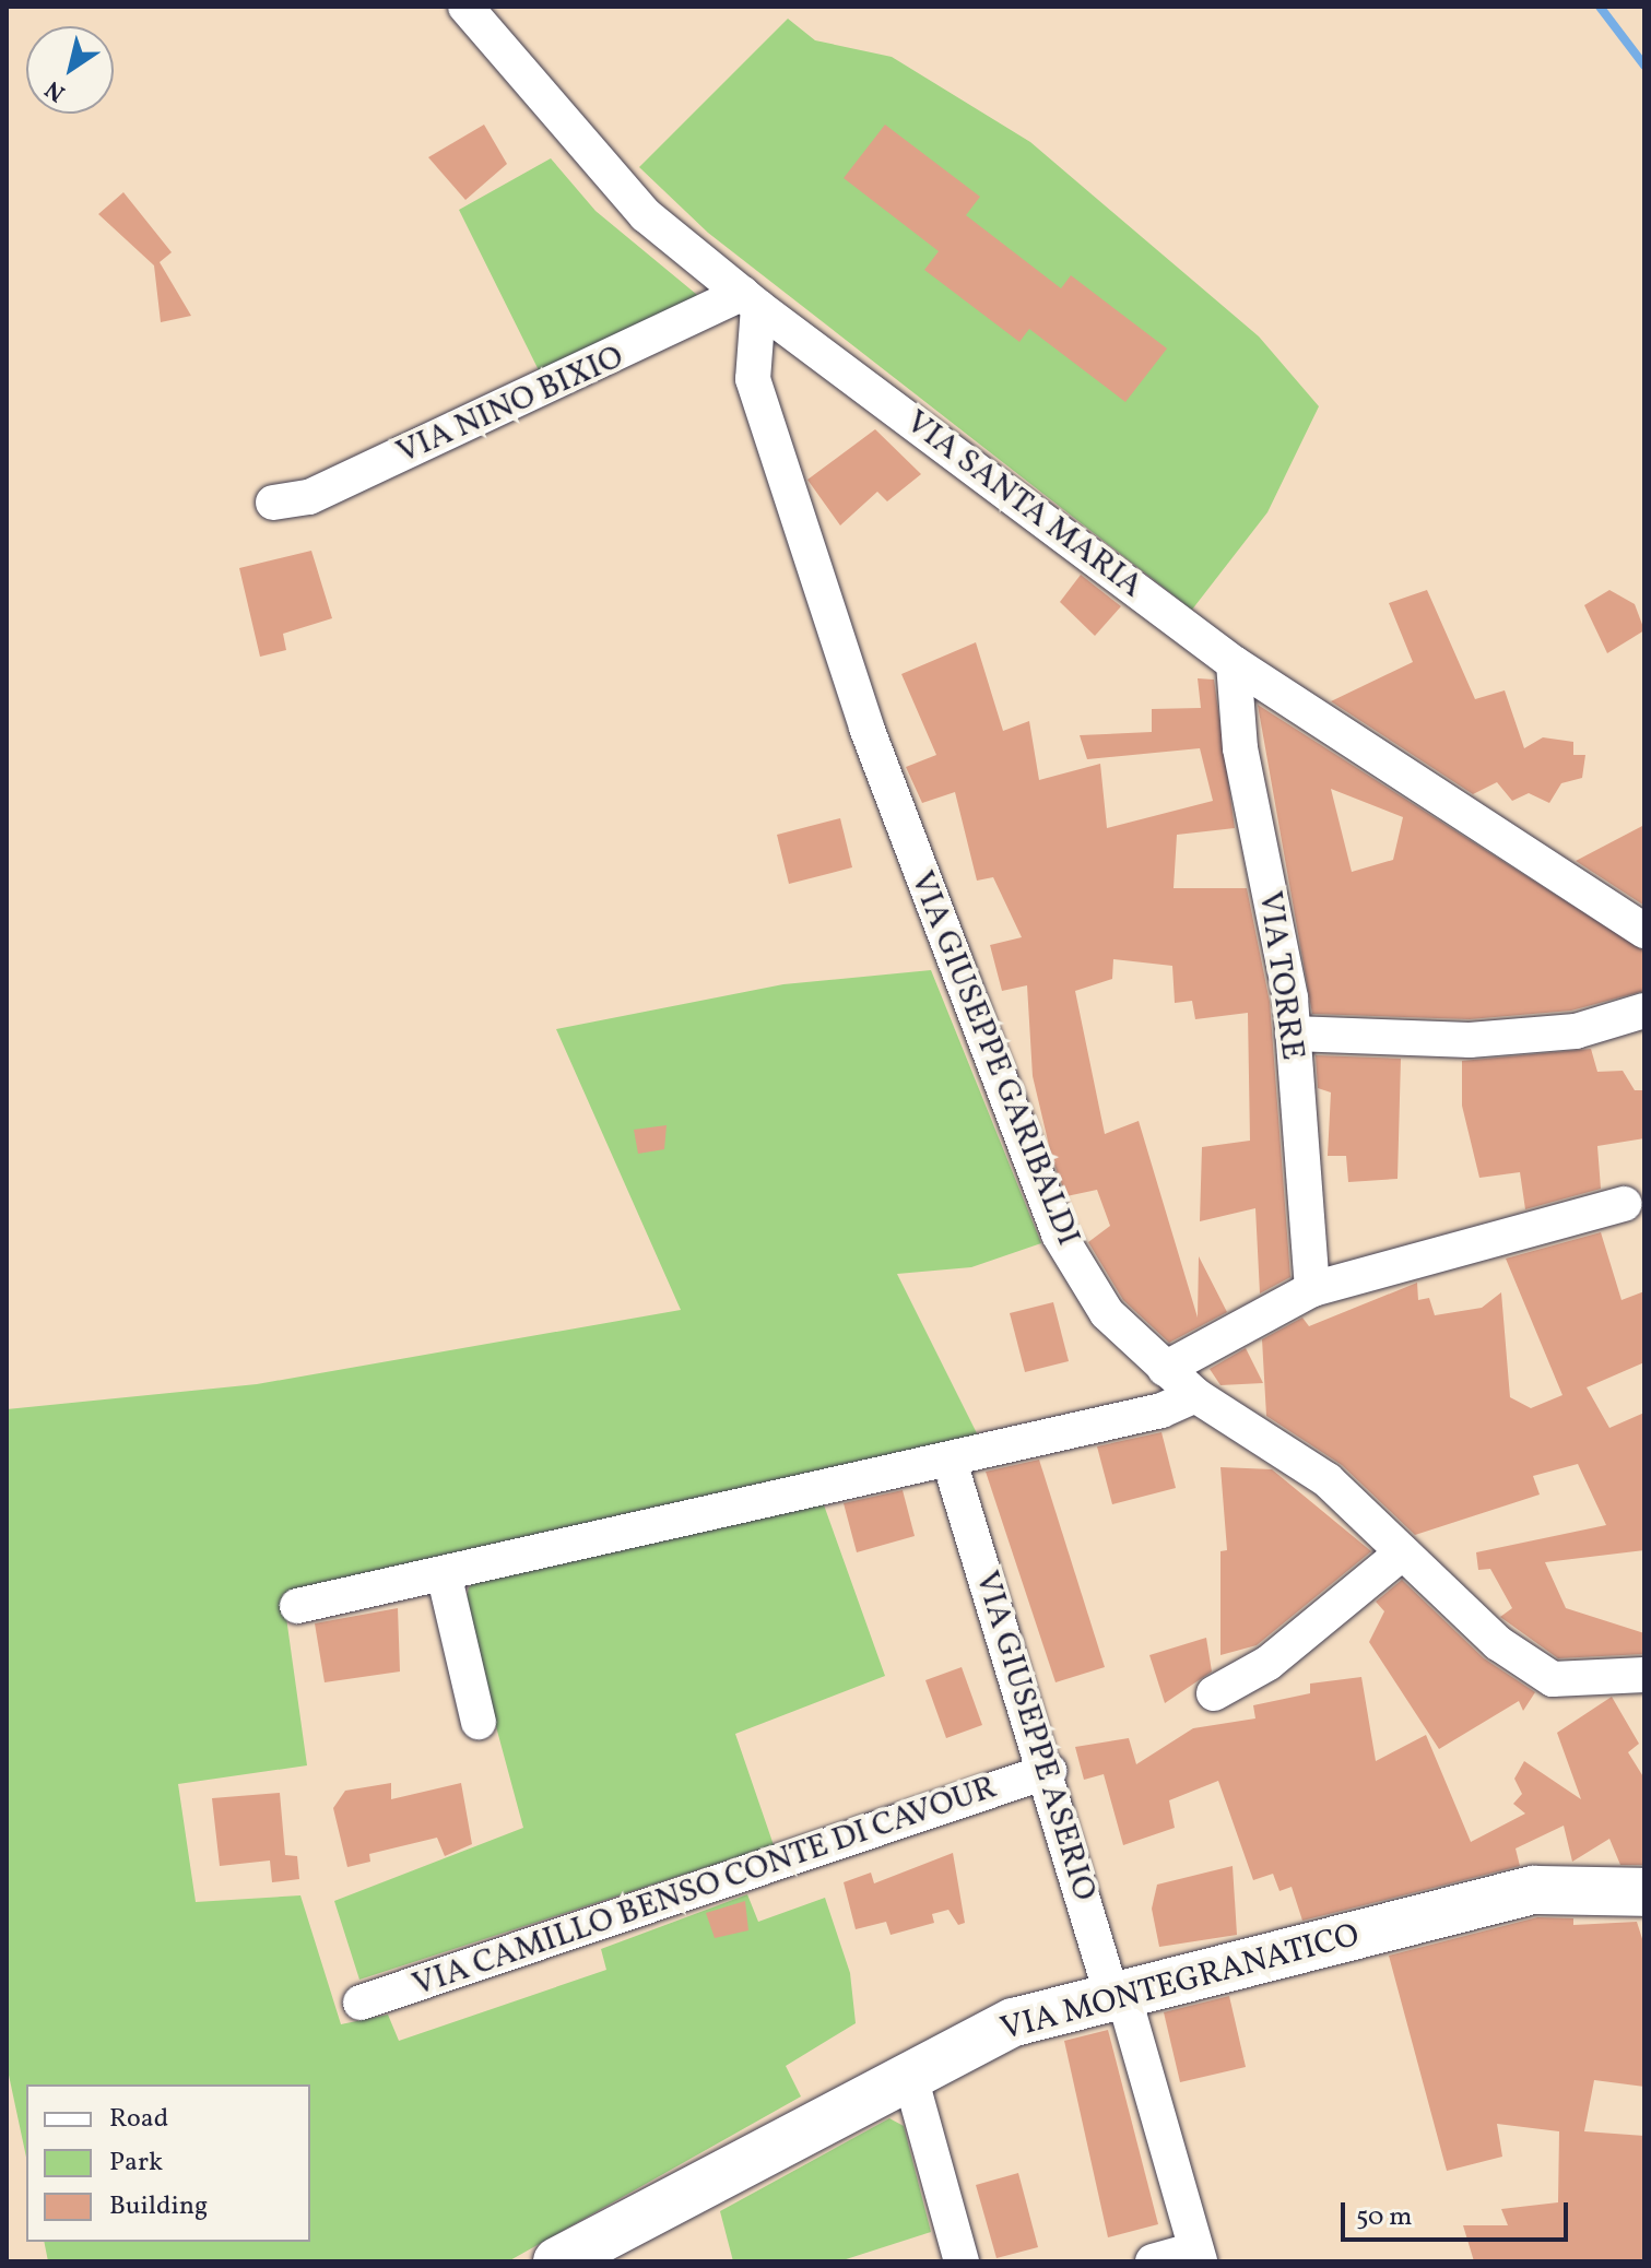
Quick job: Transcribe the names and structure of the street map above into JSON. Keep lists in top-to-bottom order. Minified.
{"streets":{"street":["VIA NINO BIXIO","VIA SANTA MARIA","VIA TORRE","VIA GIUSEPPE GARIBALDI","VIA GIUSEPPE ASERIO","VIA CAMILLO BENSO CONTE DI CAVOUR","VIA MONTEGRANATICO"]},"crossings":[["VIA NINO BIXIO","VIA SANTA MARIA"],["VIA NINO BIXIO","VIA GIUSEPPE GARIBALDI"],["VIA SANTA MARIA","VIA TORRE"],["VIA SANTA MARIA","VIA GIUSEPPE GARIBALDI"],["VIA GIUSEPPE ASERIO","VIA CAMILLO BENSO CONTE DI CAVOUR"],["VIA GIUSEPPE ASERIO","VIA MONTEGRANATICO"]],"legend":["Road","Park","Building"],"scale_bar":"50 m","north":"bottom left"}
